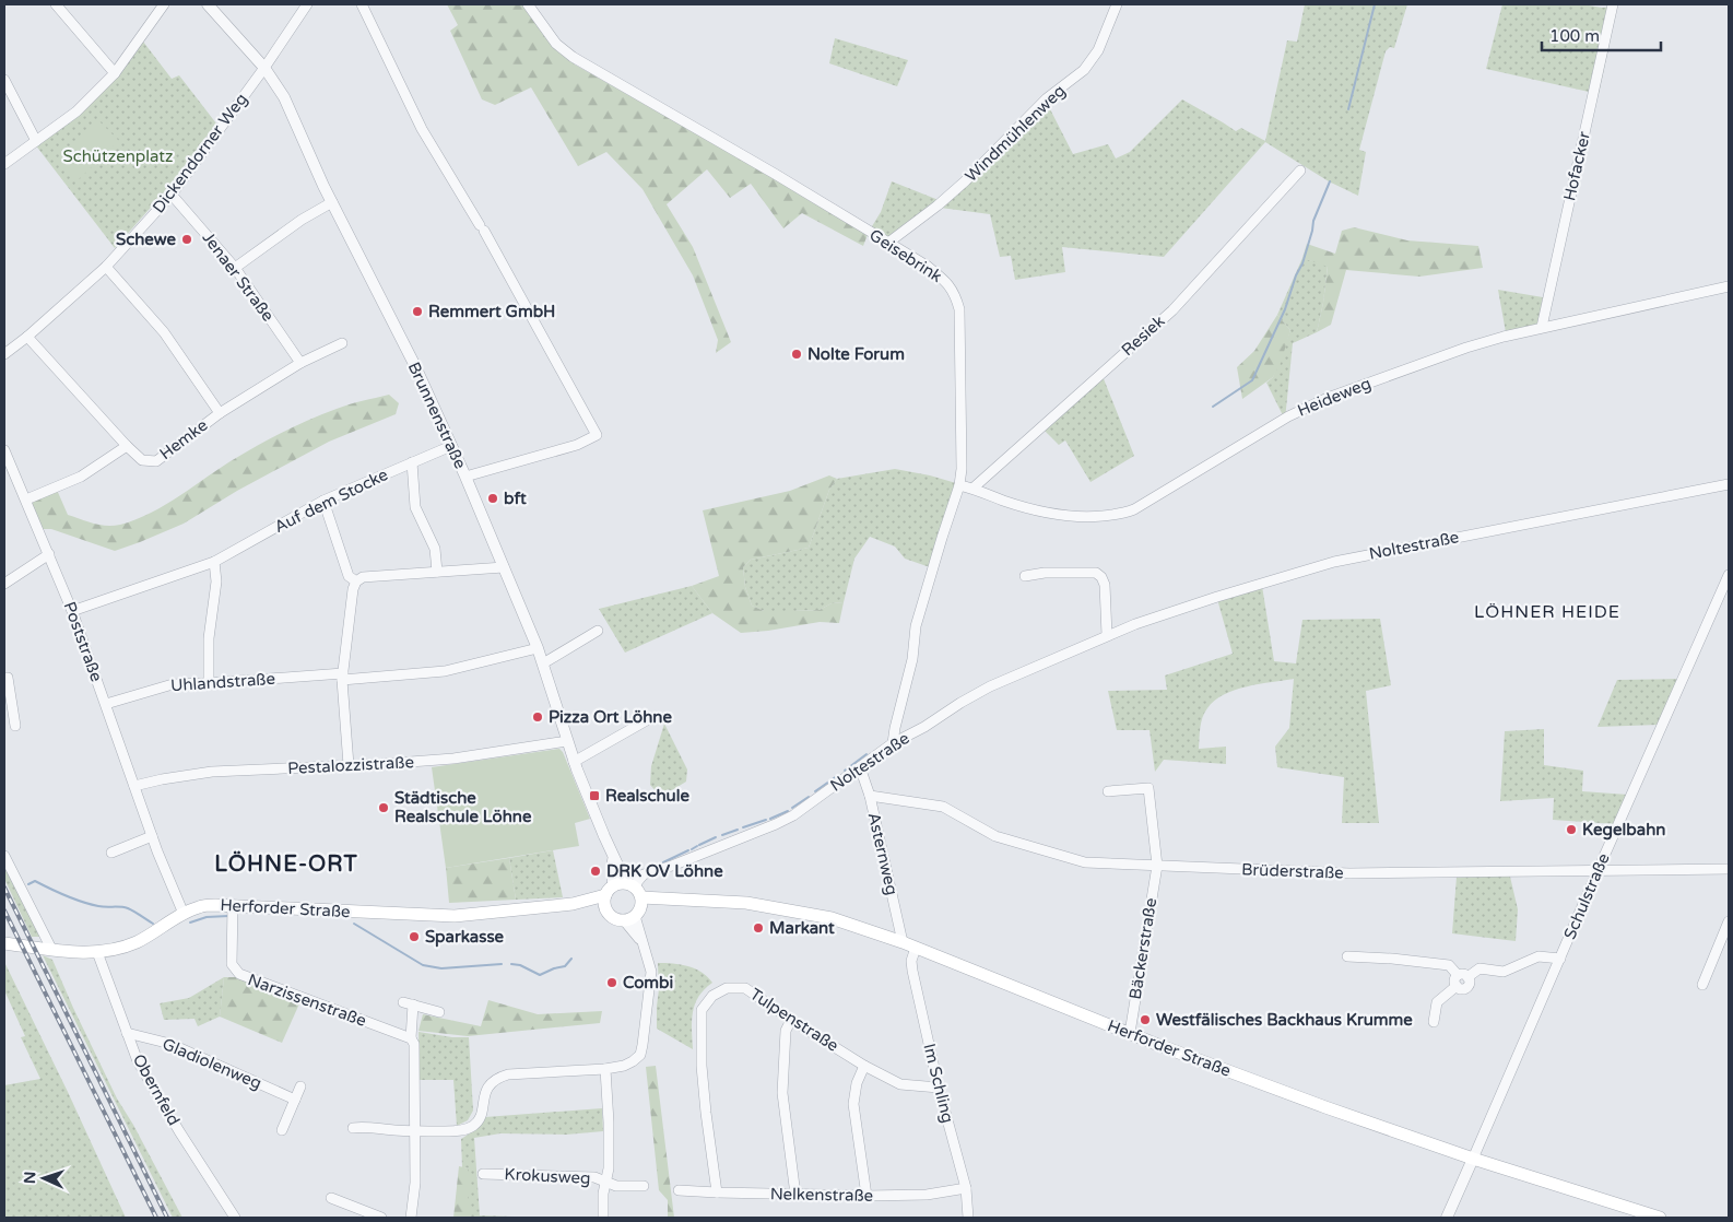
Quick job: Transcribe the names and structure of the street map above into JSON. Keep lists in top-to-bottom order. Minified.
{"streets":{"main road":["Herforder Straße"],"street":["Windmühlenweg","Dickendorner Weg","Hofacker","Geisebrink","Jenaer Straße","Resiek","Heideweg","Brunnenstraße","Hemke","Auf dem Stocke","Noltestraße","Poststraße","Uhlandstraße","Pestalozzistraße","Asternweg","Brüderstraße","Schulstraße","Bäckerstraße","Narzissenstraße","Tulpenstraße","Gladiolenweg","Im Schling","Obernfeld","Krokusweg","Nelkenstraße"]},"crossings":[["Windmühlenweg","Geisebrink"],["Dickendorner Weg","Jenaer Straße"],["Dickendorner Weg","Brunnenstraße"],["Dickendorner Weg","Hemke"],["Hofacker","Heideweg"],["Geisebrink","Heideweg"],["Geisebrink","Noltestraße"],["Jenaer Straße","Hemke"],["Resiek","Heideweg"],["Brunnenstraße","Auf dem Stocke"],["Brunnenstraße","Noltestraße"],["Brunnenstraße","Uhlandstraße"],["Brunnenstraße","Pestalozzistraße"],["Brunnenstraße","Herforder Straße"],["Auf dem Stocke","Poststraße"],["Noltestraße","Asternweg"],["Noltestraße","Herforder Straße"],["Poststraße","Uhlandstraße"],["Poststraße","Pestalozzistraße"],["Poststraße","Herforder Straße"],["Asternweg","Brüderstraße"],["Asternweg","Herforder Straße"],["Brüderstraße","Schulstraße"],["Brüderstraße","Bäckerstraße"],["Schulstraße","Herforder Straße"],["Herforder Straße","Bäckerstraße"],["Herforder Straße","Narzissenstraße"],["Herforder Straße","Im Schling"],["Herforder Straße","Obernfeld"],["Tulpenstraße","Im Schling"],["Tulpenstraße","Nelkenstraße"],["Gladiolenweg","Obernfeld"],["Im Schling","Nelkenstraße"]],"districts":["LÖHNER HEIDE","LÖHNE-ORT"],"parks":["Schützenplatz"],"places":{"other":["Schewe","Remmert GmbH","Nolte Forum","bft","Pizza Ort Löhne","Städtische Realschule Löhne","Kegelbahn","DRK OV Löhne","Markant","Sparkasse","Combi","Westfälisches Backhaus Krumme"],"transit":["Realschule"]},"scale_bar":"100 m","north":"left"}
